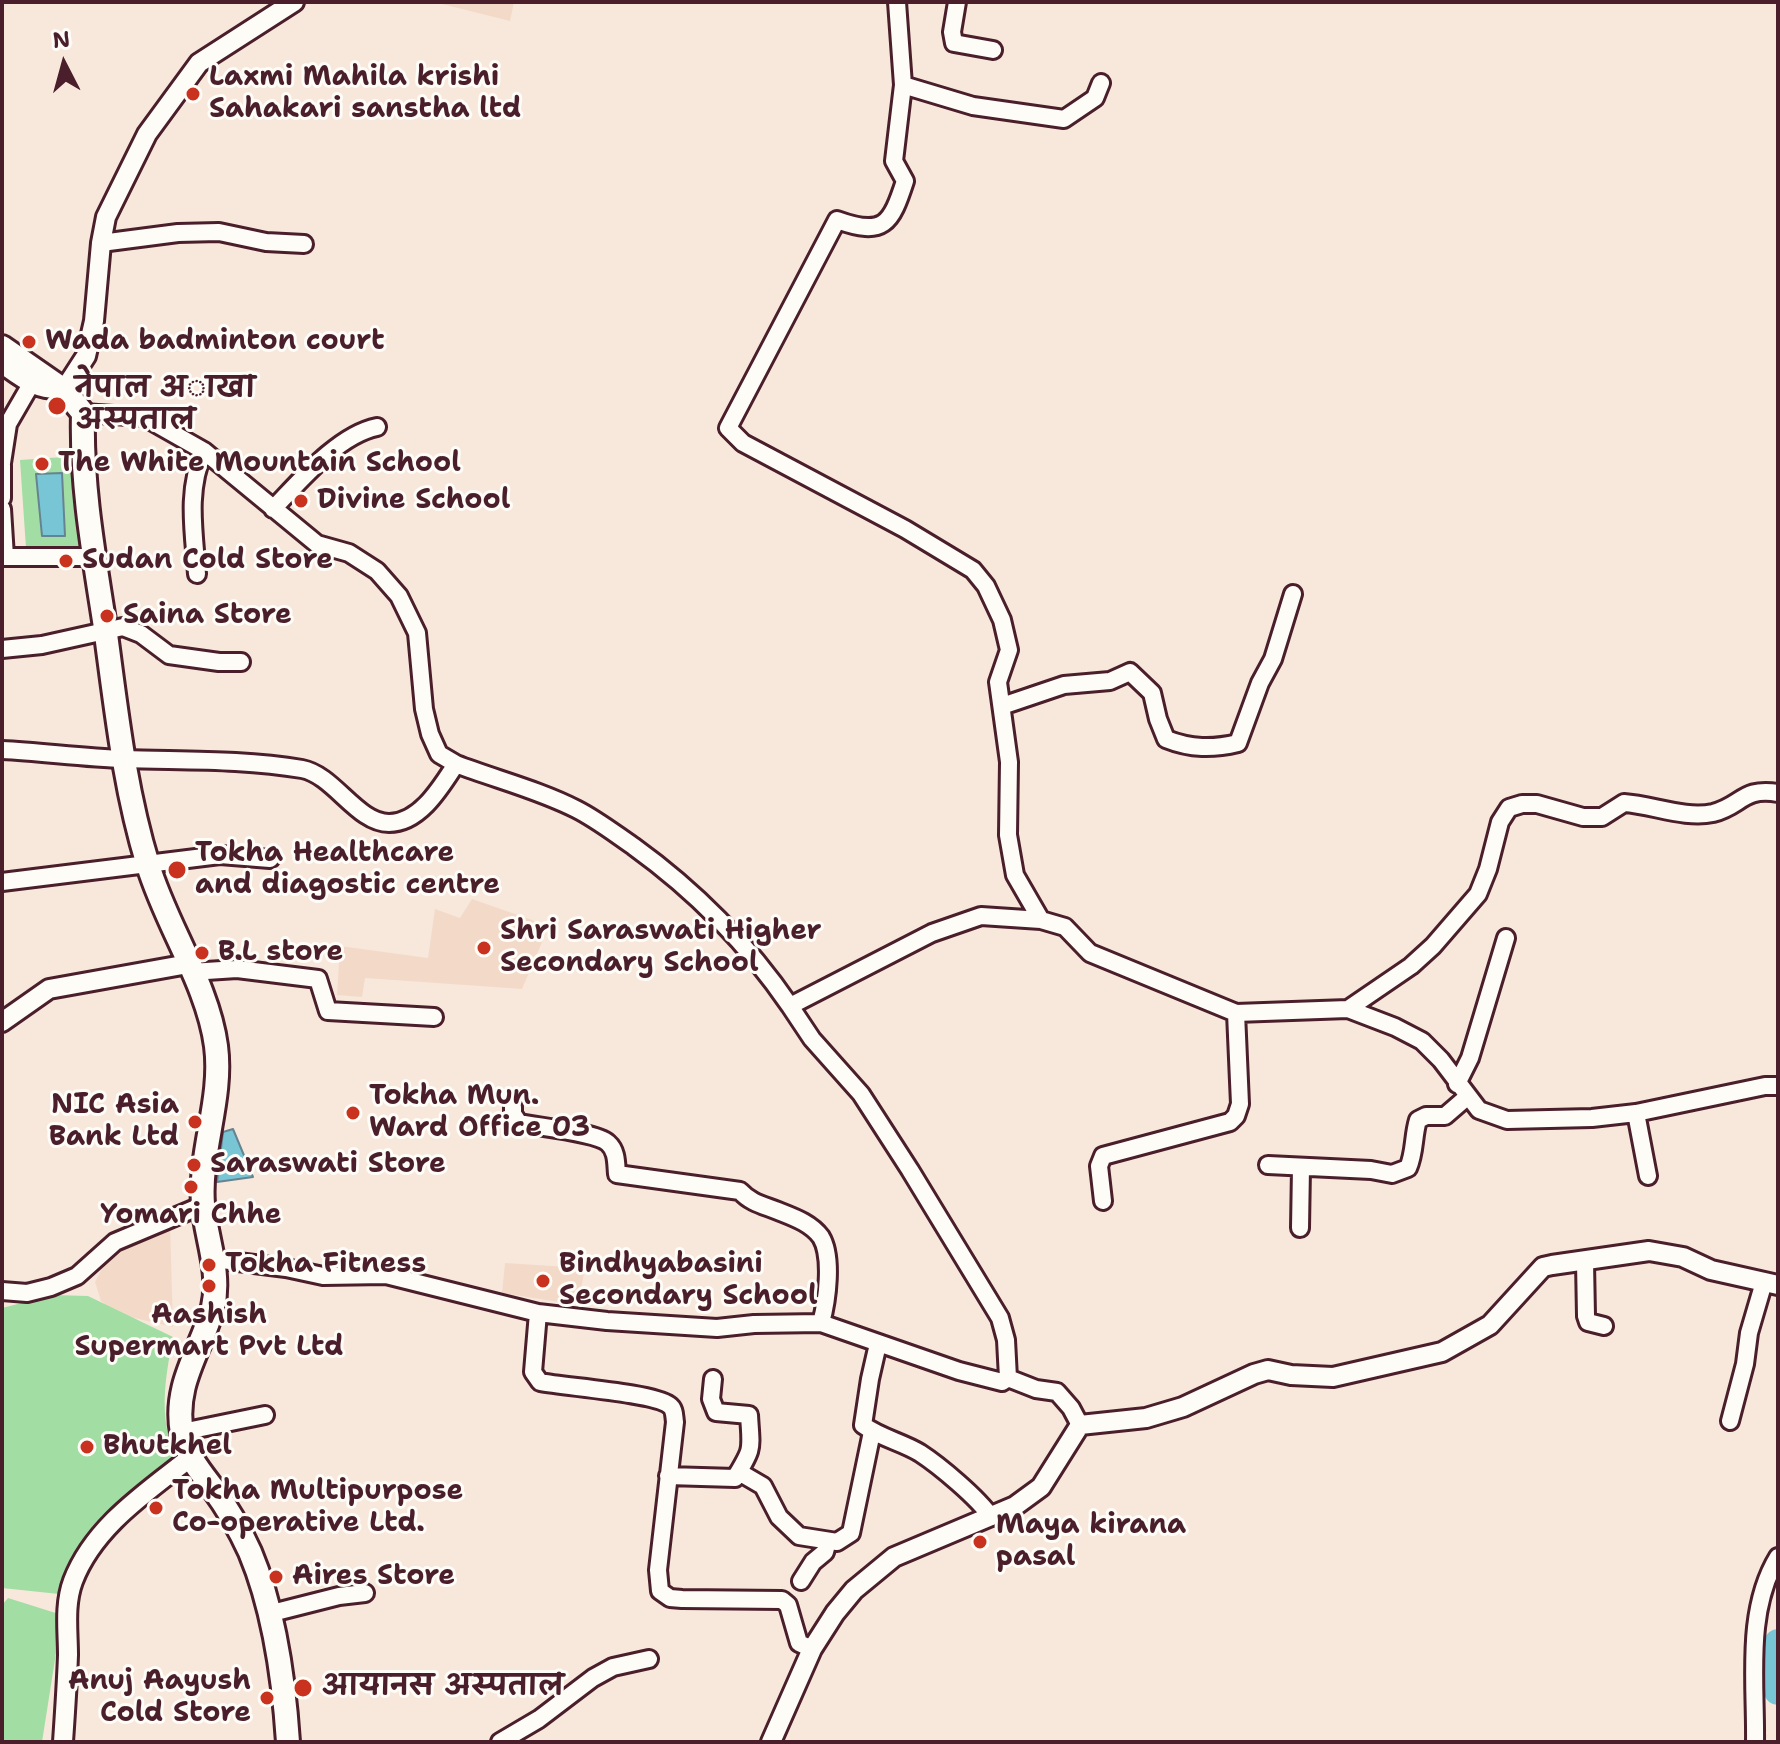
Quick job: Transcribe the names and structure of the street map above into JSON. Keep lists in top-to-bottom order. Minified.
{"places":["Laxmi Mahila krishi Sahakari sanstha ltd","Wada badminton court","नेपाल अाखा अस्पताल","The White Mountain School","Divine School","Sudan Cold Store","Saina Store","Tokha Healthcare and diagostic centre","Shri Saraswati Higher Secondary School","B.L store","Tokha Mun. Ward Office 03","NIC Asia Bank Ltd","Saraswati Store","Yomari Chhe","Tokha Fitness","Bindhyabasini Secondary School","Aashish Supermart Pvt Ltd","Bhutkhel","Tokha Multipurpose Co-operative Ltd.","Maya kirana pasal","Aires Store","आयानस अस्पताल","Anuj Aayush Cold Store"],"north":"top"}
